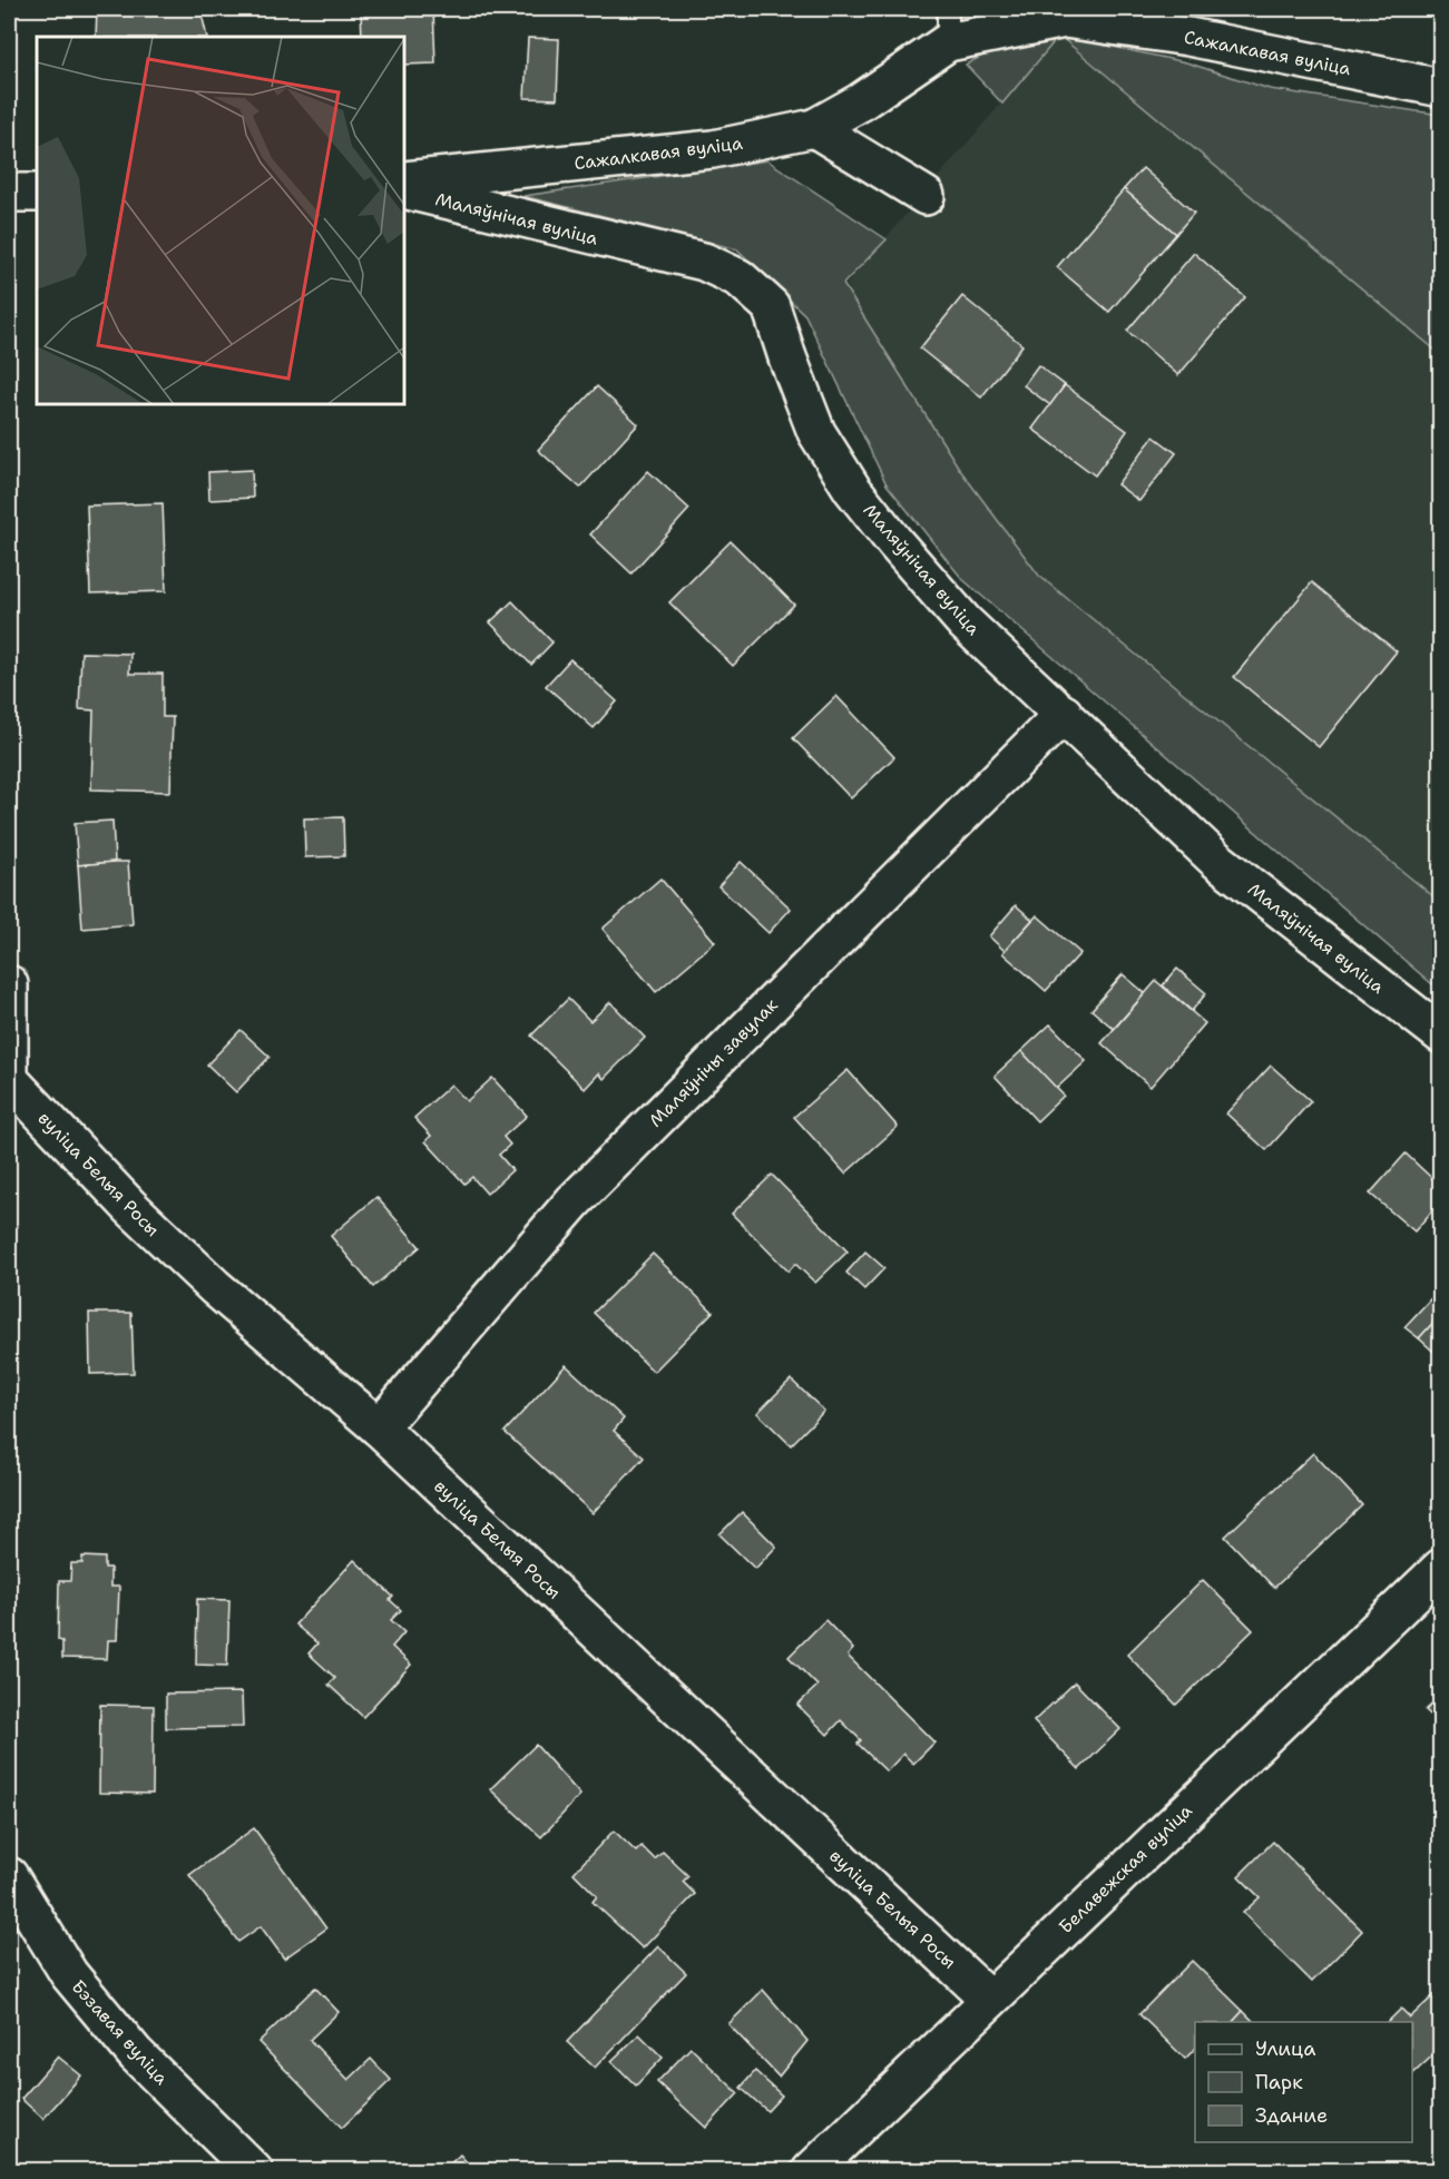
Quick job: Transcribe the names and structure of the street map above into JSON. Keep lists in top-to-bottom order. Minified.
{"streets":{"street":["Сажалкавая вуліца","Маляўнічая вуліца","Маляўнічы завулак","вуліца Белыя Росы","Белавежская вуліца","Бэзавая вуліца"]},"crossings":[["Маляўнічая вуліца","Маляўнічы завулак"],["Маляўнічы завулак","вуліца Белыя Росы"],["вуліца Белыя Росы","Белавежская вуліца"]],"legend":["Улица","Парк","Здание"]}
